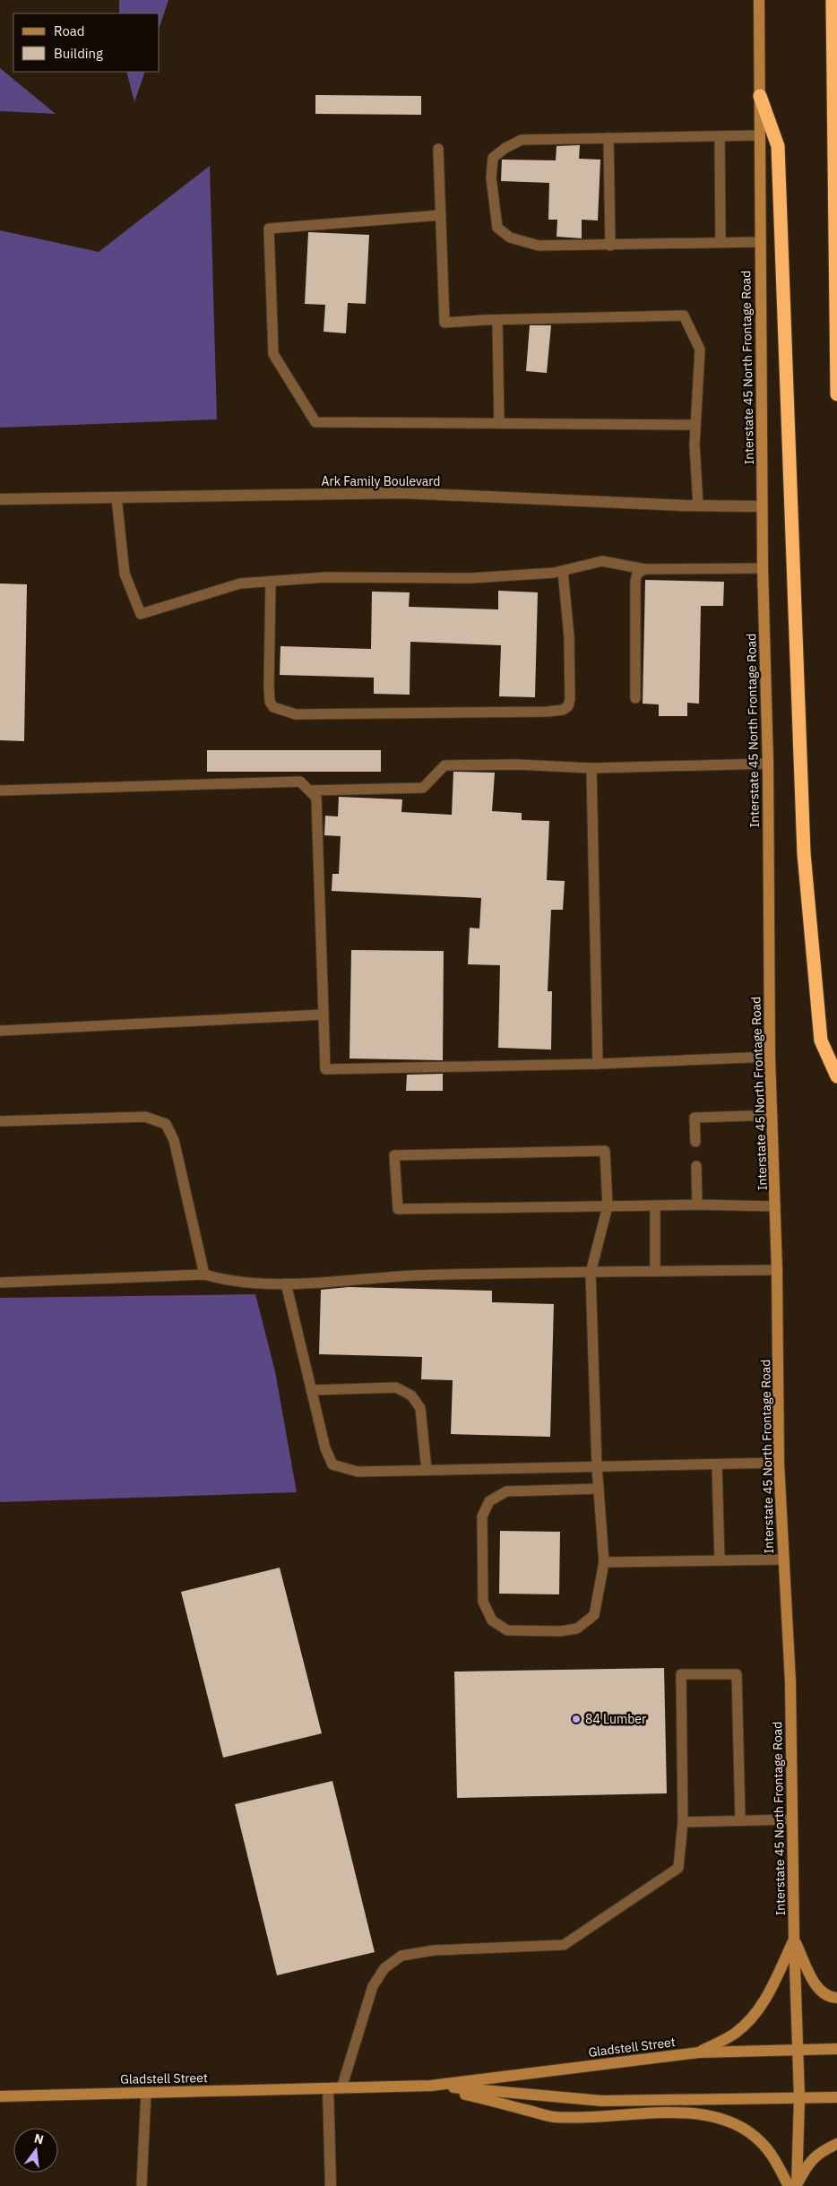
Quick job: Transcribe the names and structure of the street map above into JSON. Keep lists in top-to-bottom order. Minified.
{"streets":{"main road":["Interstate 45 North Frontage Road","Gladstell Street"],"street":["Ark Family Boulevard"]},"crossings":[["Interstate 45 North Frontage Road","Ark Family Boulevard"],["Interstate 45 North Frontage Road","Gladstell Street"]],"places":["84 Lumber"],"legend":["Road","Building"],"north":"top"}
